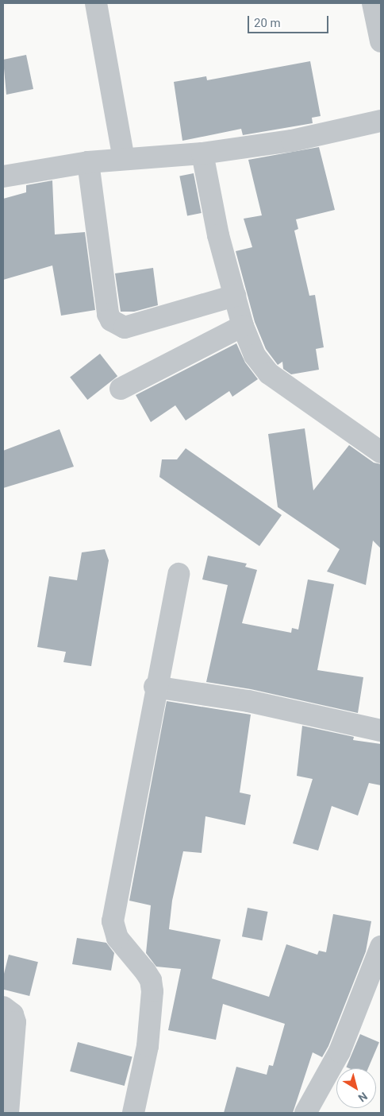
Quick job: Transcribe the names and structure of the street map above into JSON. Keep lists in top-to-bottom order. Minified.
{"scale_bar":"20 m","north":"bottom right"}
